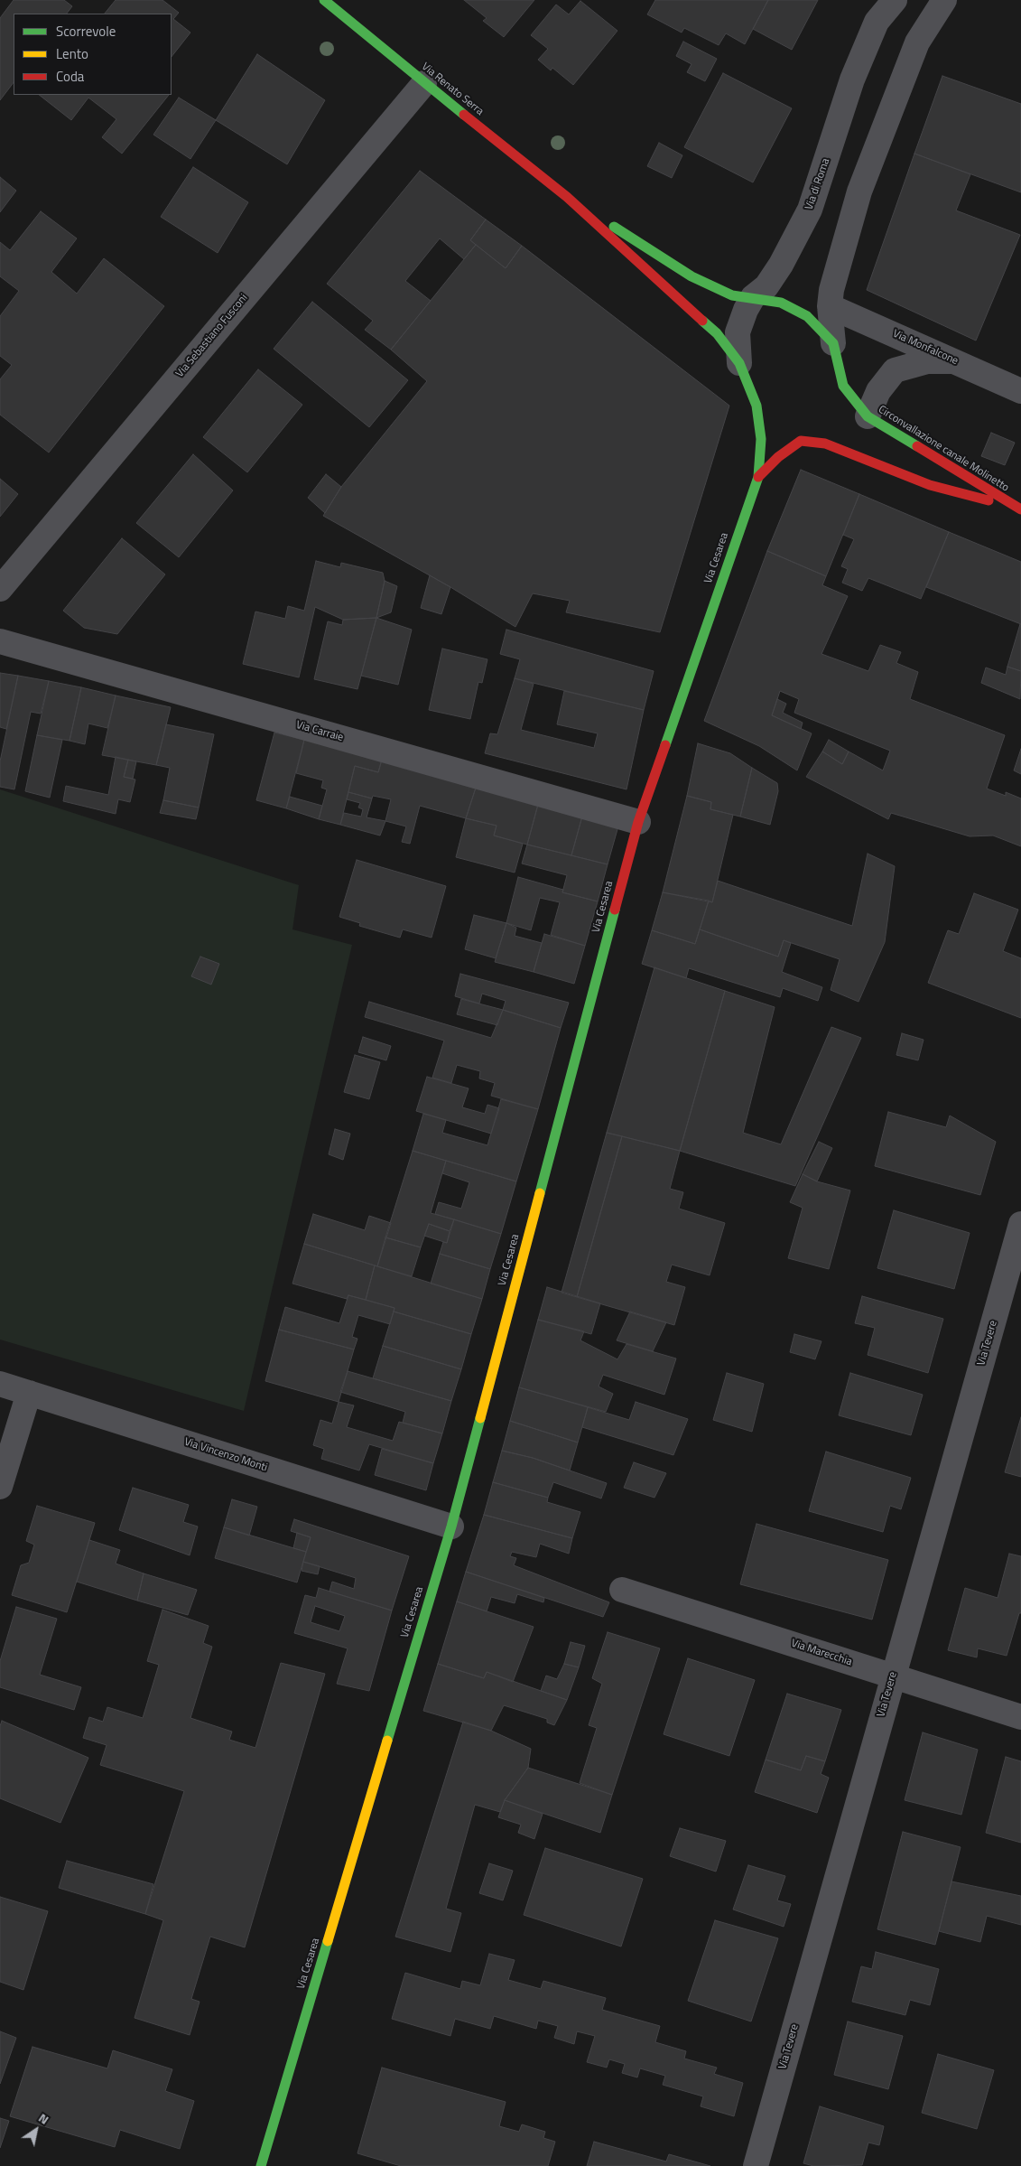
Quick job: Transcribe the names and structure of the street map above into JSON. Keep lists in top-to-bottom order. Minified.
{"streets":{"street":["Via Renato Serra","Via di Roma","Via Sebastiano Fusconi","Via Monfalcone","Circonvallazione canale Molinetto","Via Cesarea","Via Carraie","Via Tevere","Via Vincenzo Monti","Via Marecchia"]},"crossings":[["Via Renato Serra","Via di Roma"],["Via Renato Serra","Via Sebastiano Fusconi"],["Via Renato Serra","Via Cesarea"],["Via di Roma","Via Cesarea"],["Circonvallazione canale Molinetto","Via Cesarea"],["Via Cesarea","Via Carraie"],["Via Cesarea","Via Vincenzo Monti"],["Via Tevere","Via Marecchia"]],"legend":["Scorrevole","Lento","Coda"],"north":"top right"}
